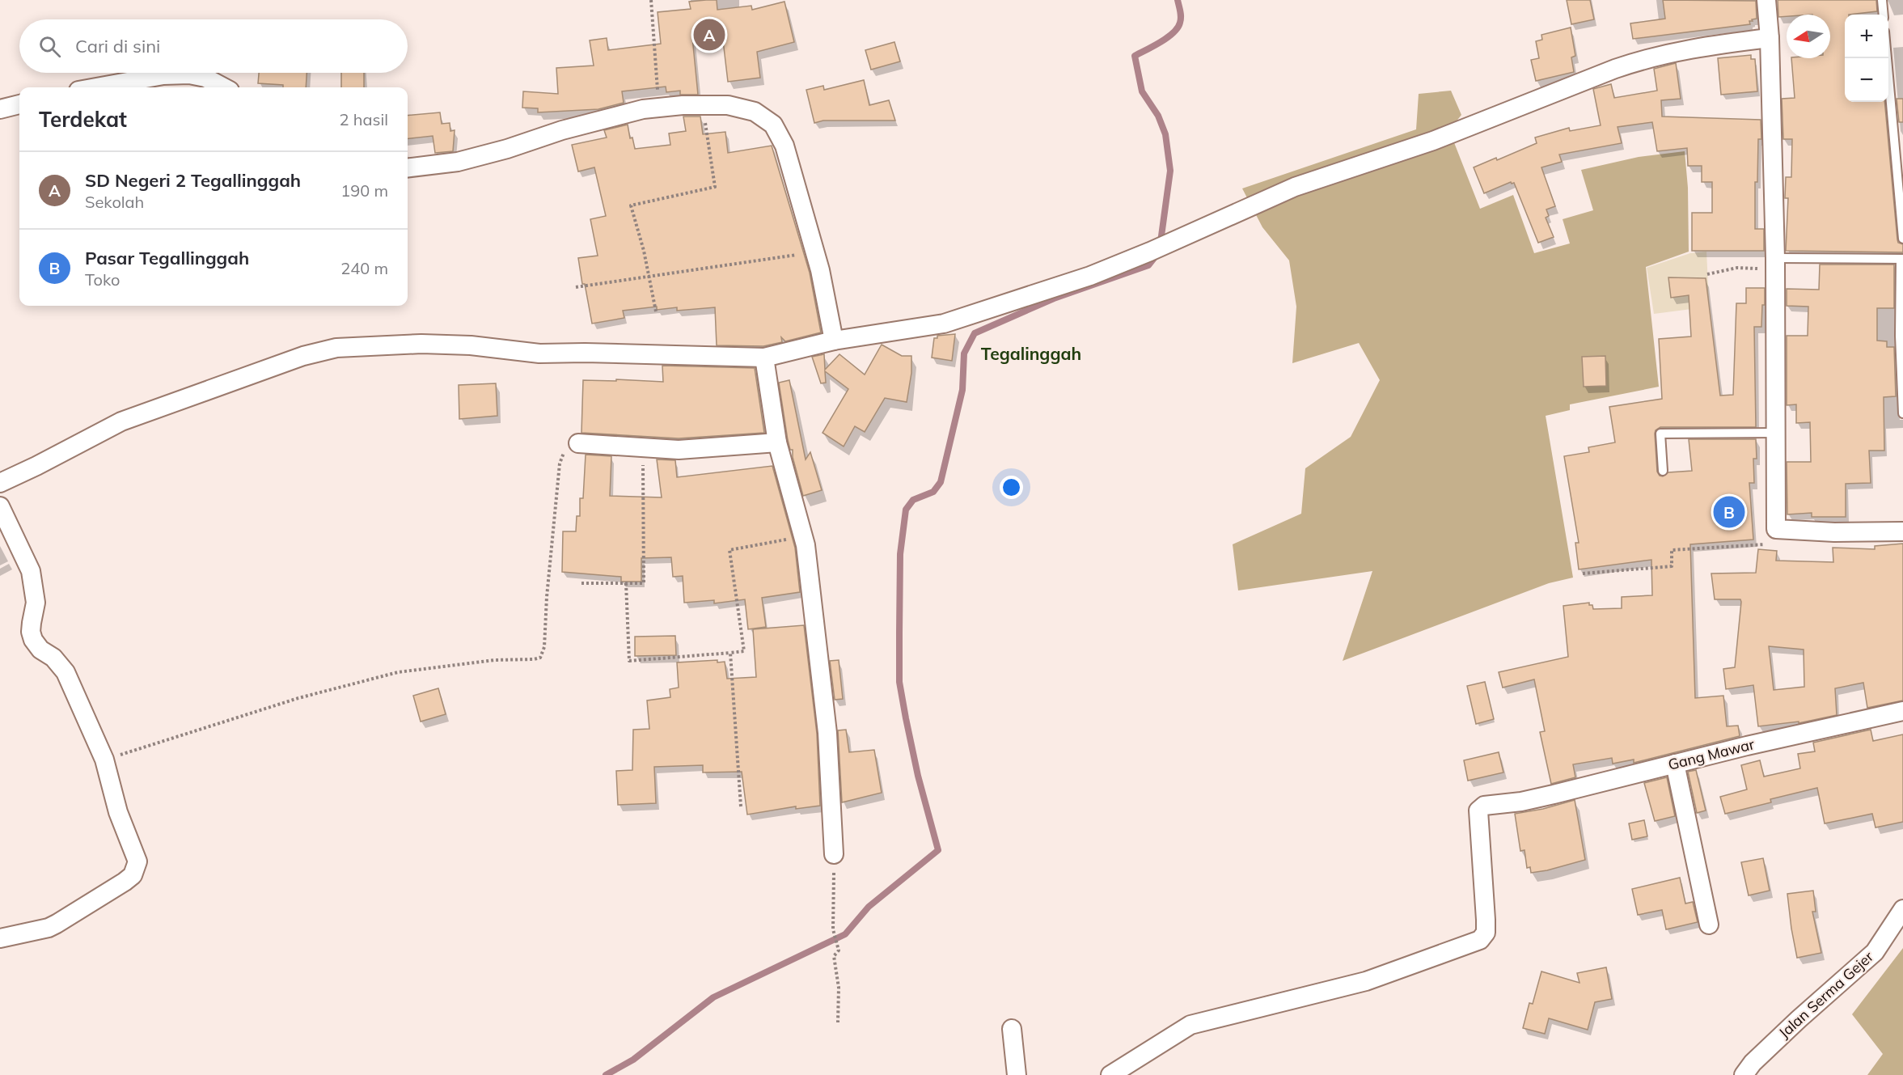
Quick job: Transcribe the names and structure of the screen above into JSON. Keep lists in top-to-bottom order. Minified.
{"streets":{"street":["Gang Mawar","Jalan Serma Gejer"]},"districts":["Tegalinggah"],"north":"left","page":{"map_buttons":["+","−"],"pins":["A","B"],"search":"Cari di sini","heading":["Terdekat","2 hasil"],"list":[{"mark":"A","name":"SD Negeri 2 Tegallinggah","note":"Sekolah","value":"190 m"},{"mark":"B","name":"Pasar Tegallinggah","note":"Toko","value":"240 m"}]}}
